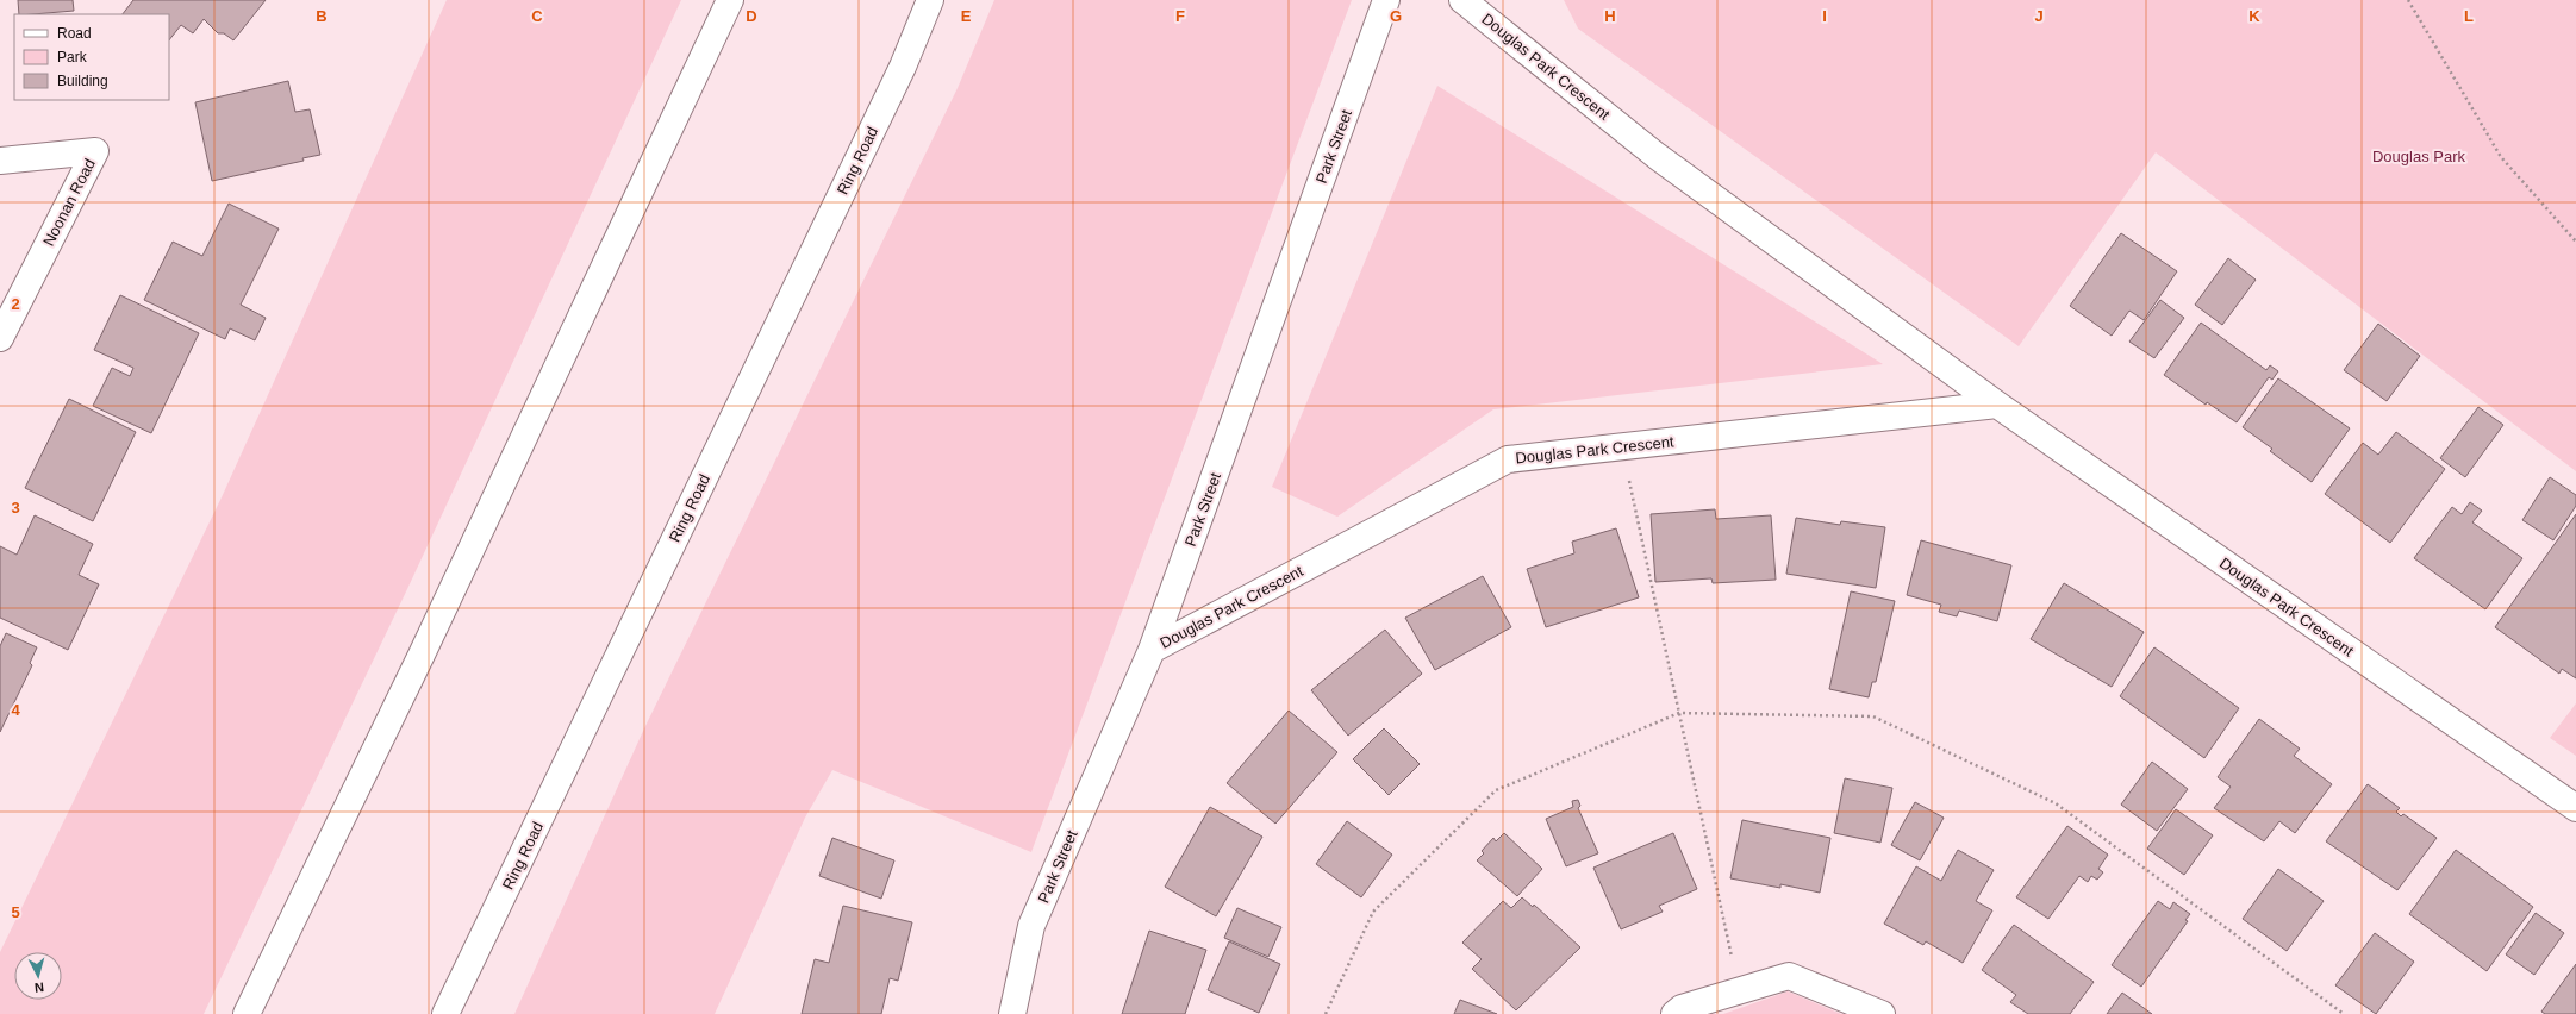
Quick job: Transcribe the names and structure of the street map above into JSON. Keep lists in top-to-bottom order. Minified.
{"streets":{"main road":["Douglas Park Crescent","Park Street","Ring Road","Noonan Road"]},"crossings":[["Douglas Park Crescent","Park Street"]],"parks":["Douglas Park"],"legend":["Road","Park","Building"],"north":"bottom","grid":{"columns":["B","C","D","E","F","G","H","I","J","K","L"],"rows":["2","3","4","5"]}}
